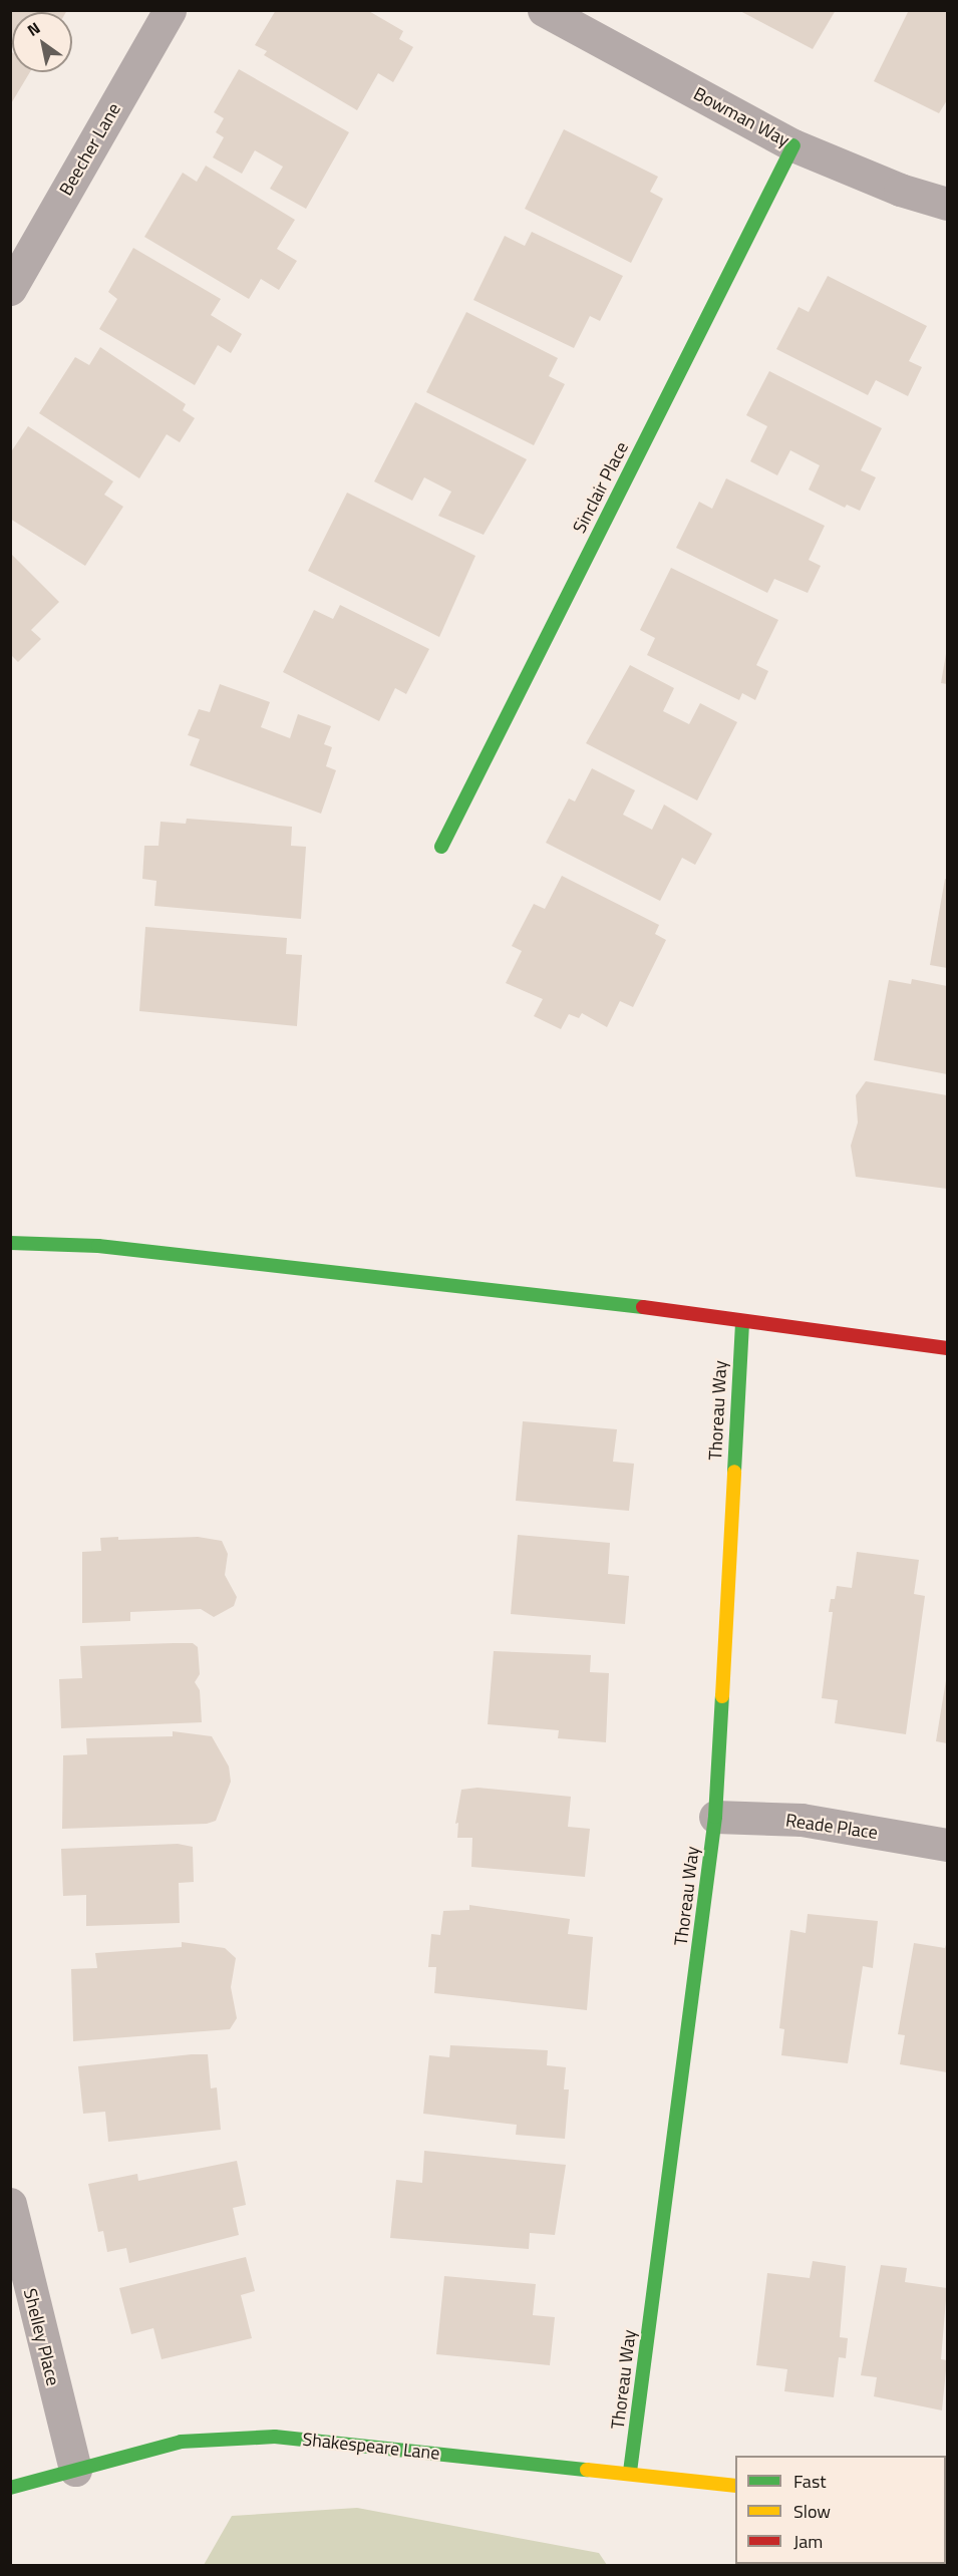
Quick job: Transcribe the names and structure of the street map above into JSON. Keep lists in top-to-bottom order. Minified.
{"streets":{"street":["Bowman Way","Beecher Lane","Sinclair Place","Thoreau Way","Reade Place","Shelley Place","Shakespeare Lane"]},"crossings":[["Bowman Way","Sinclair Place"],["Thoreau Way","Reade Place"],["Thoreau Way","Shakespeare Lane"],["Shelley Place","Shakespeare Lane"]],"legend":["Fast","Slow","Jam"],"north":"top left"}
